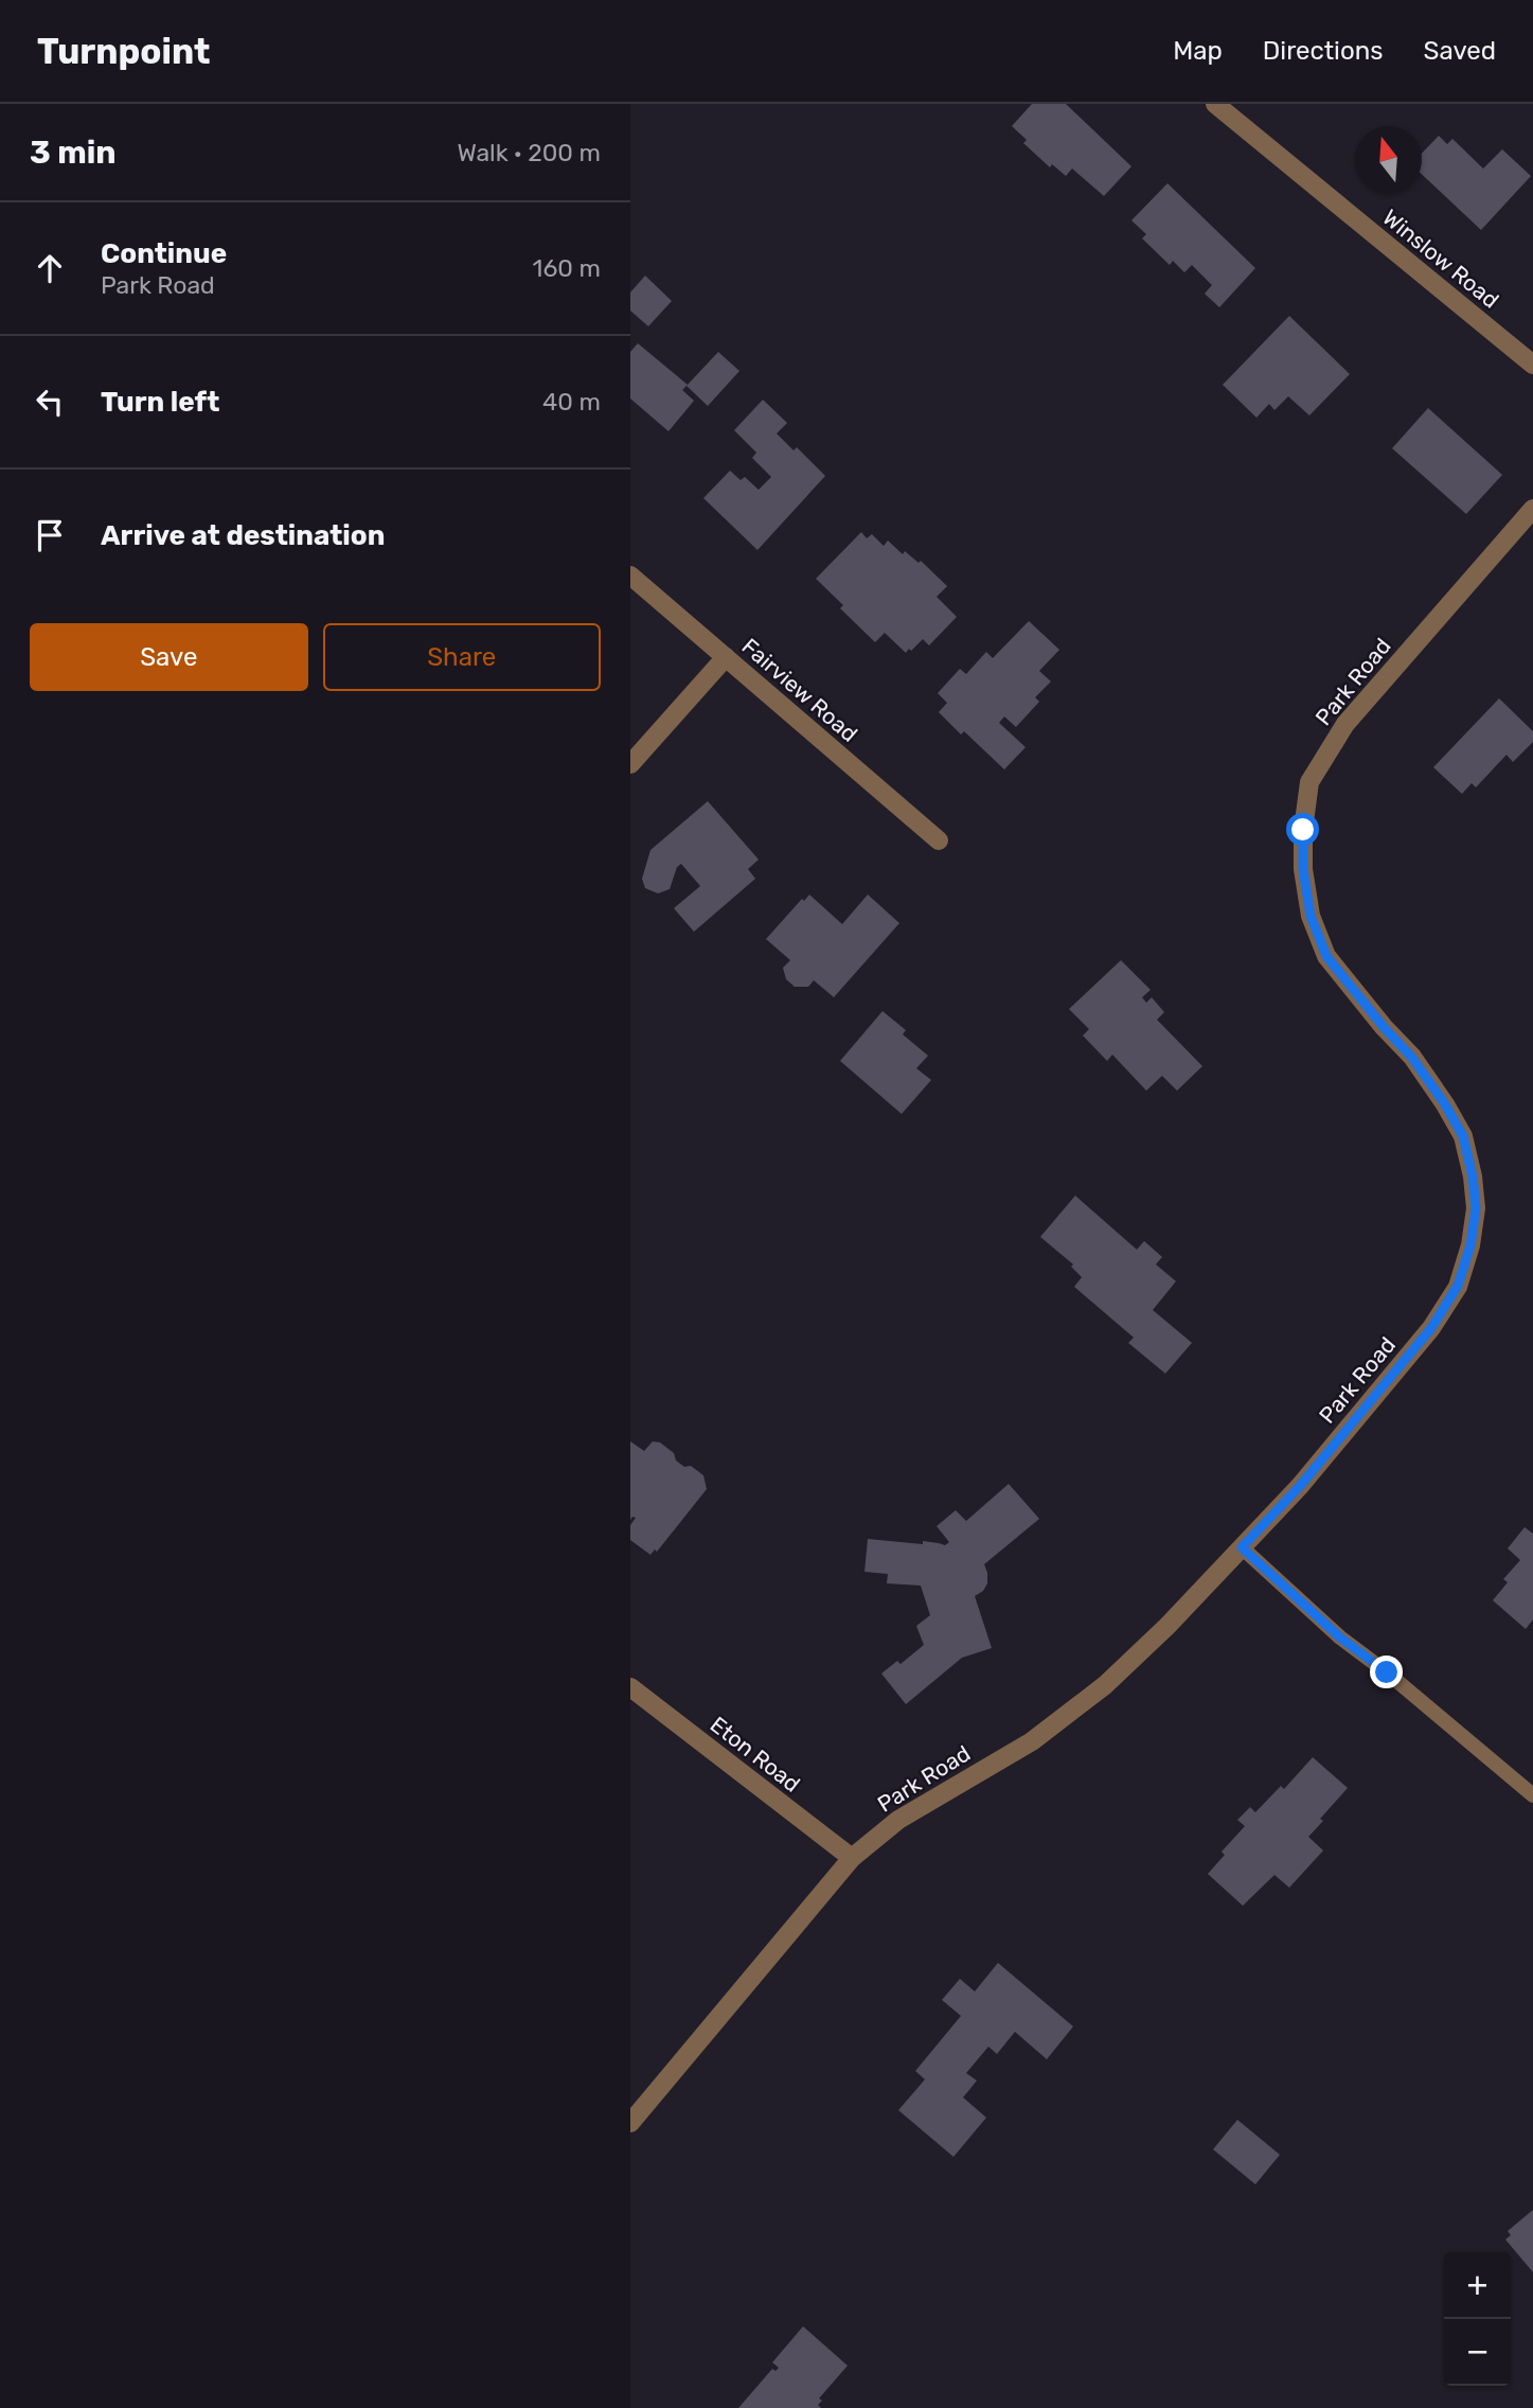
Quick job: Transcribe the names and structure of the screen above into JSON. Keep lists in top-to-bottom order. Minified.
{"streets":{"street":["Winslow Road","Park Road","Fairview Road","Eton Road"]},"crossings":[["Park Road","Eton Road"]],"north":"top","page":{"header":"Turnpoint","nav":["Map","Directions","Saved"],"heading":["3 min","Walk · 200 m"],"list":[["Continue","Park Road","160 m"],["Turn left","40 m"],"Arrive at destination"],"buttons":["Save","Share"],"map_buttons":["+","−"]}}
